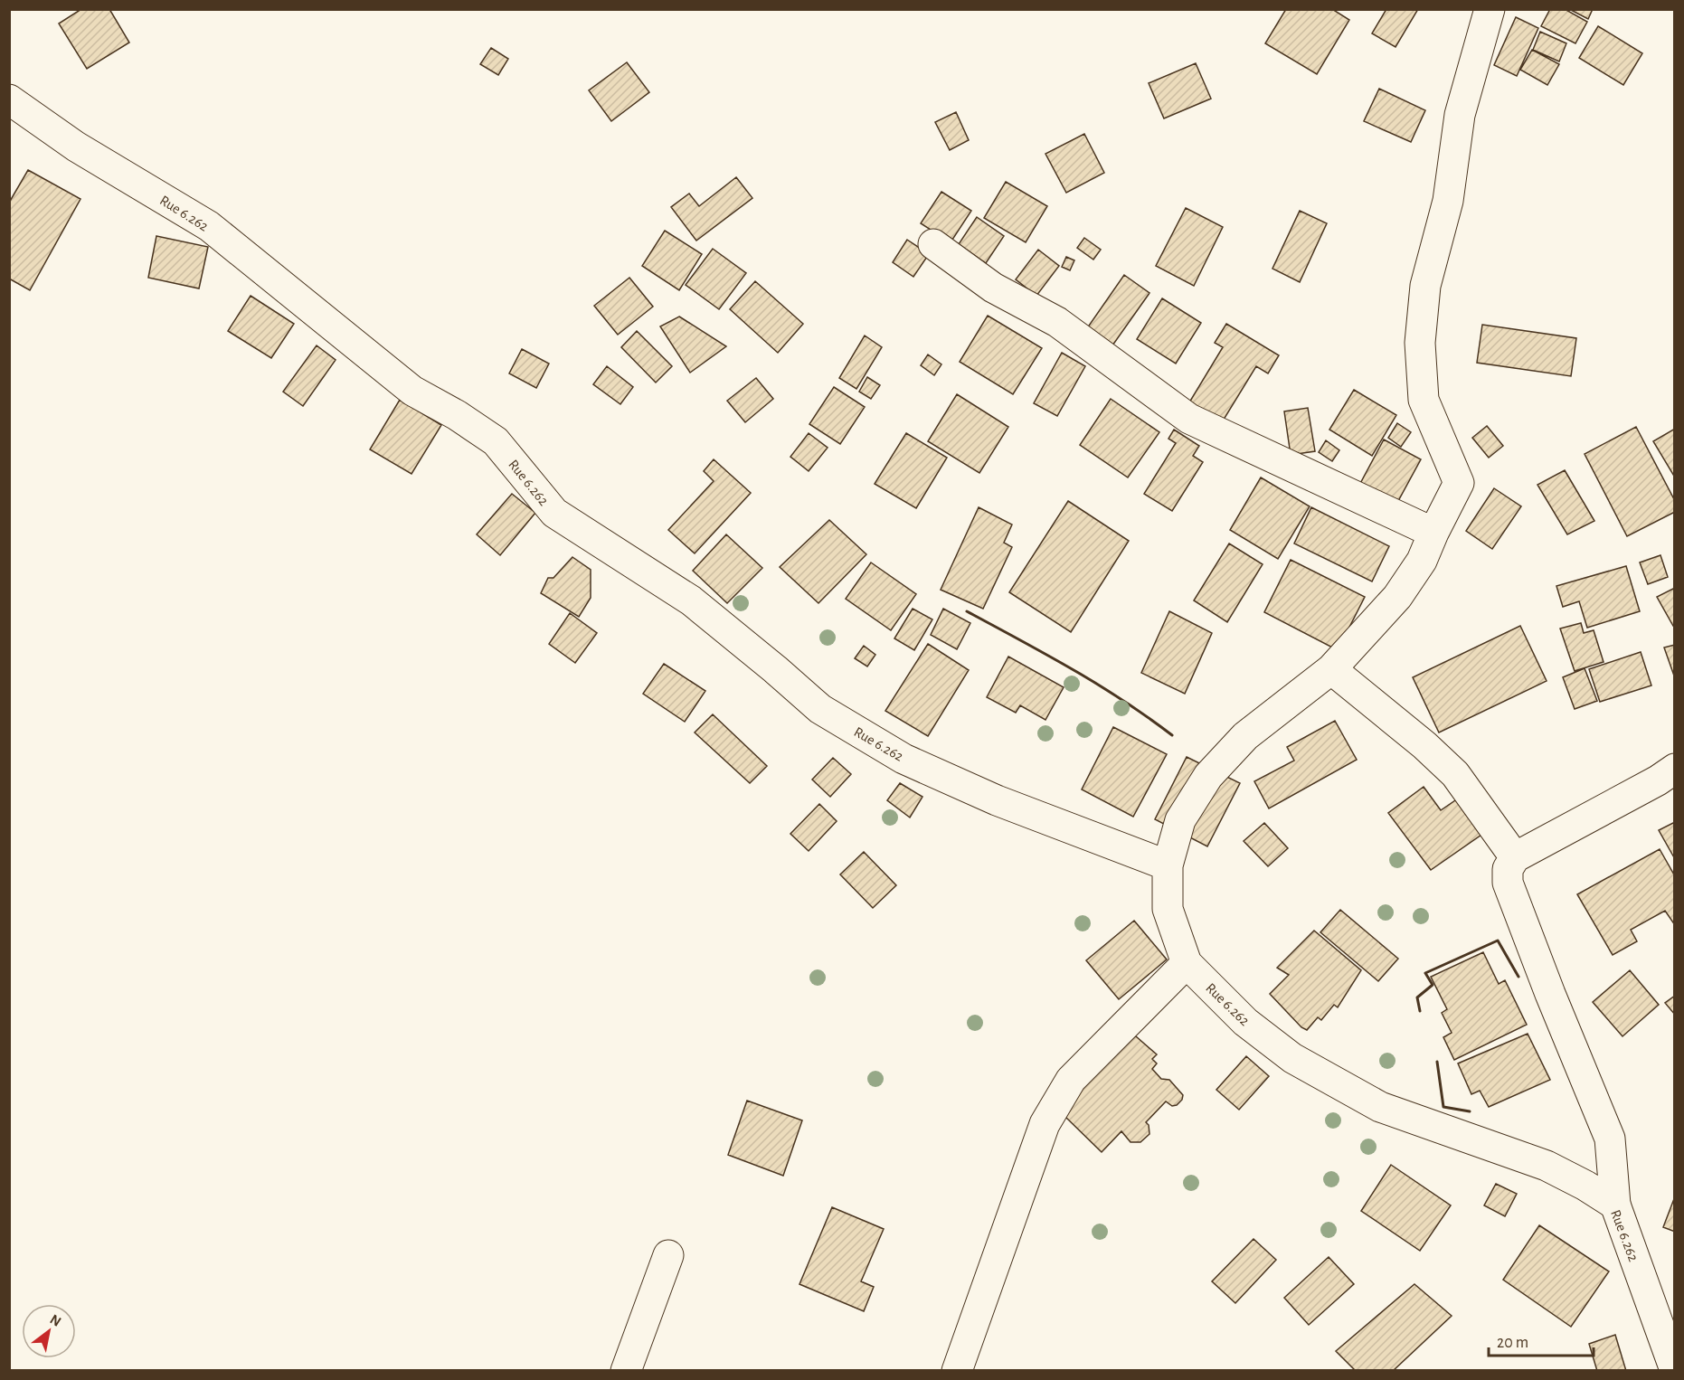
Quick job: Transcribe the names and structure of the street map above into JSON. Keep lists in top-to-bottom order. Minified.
{"streets":{"street":["Rue 6.262"]},"scale_bar":"20 m","north":"top right"}
